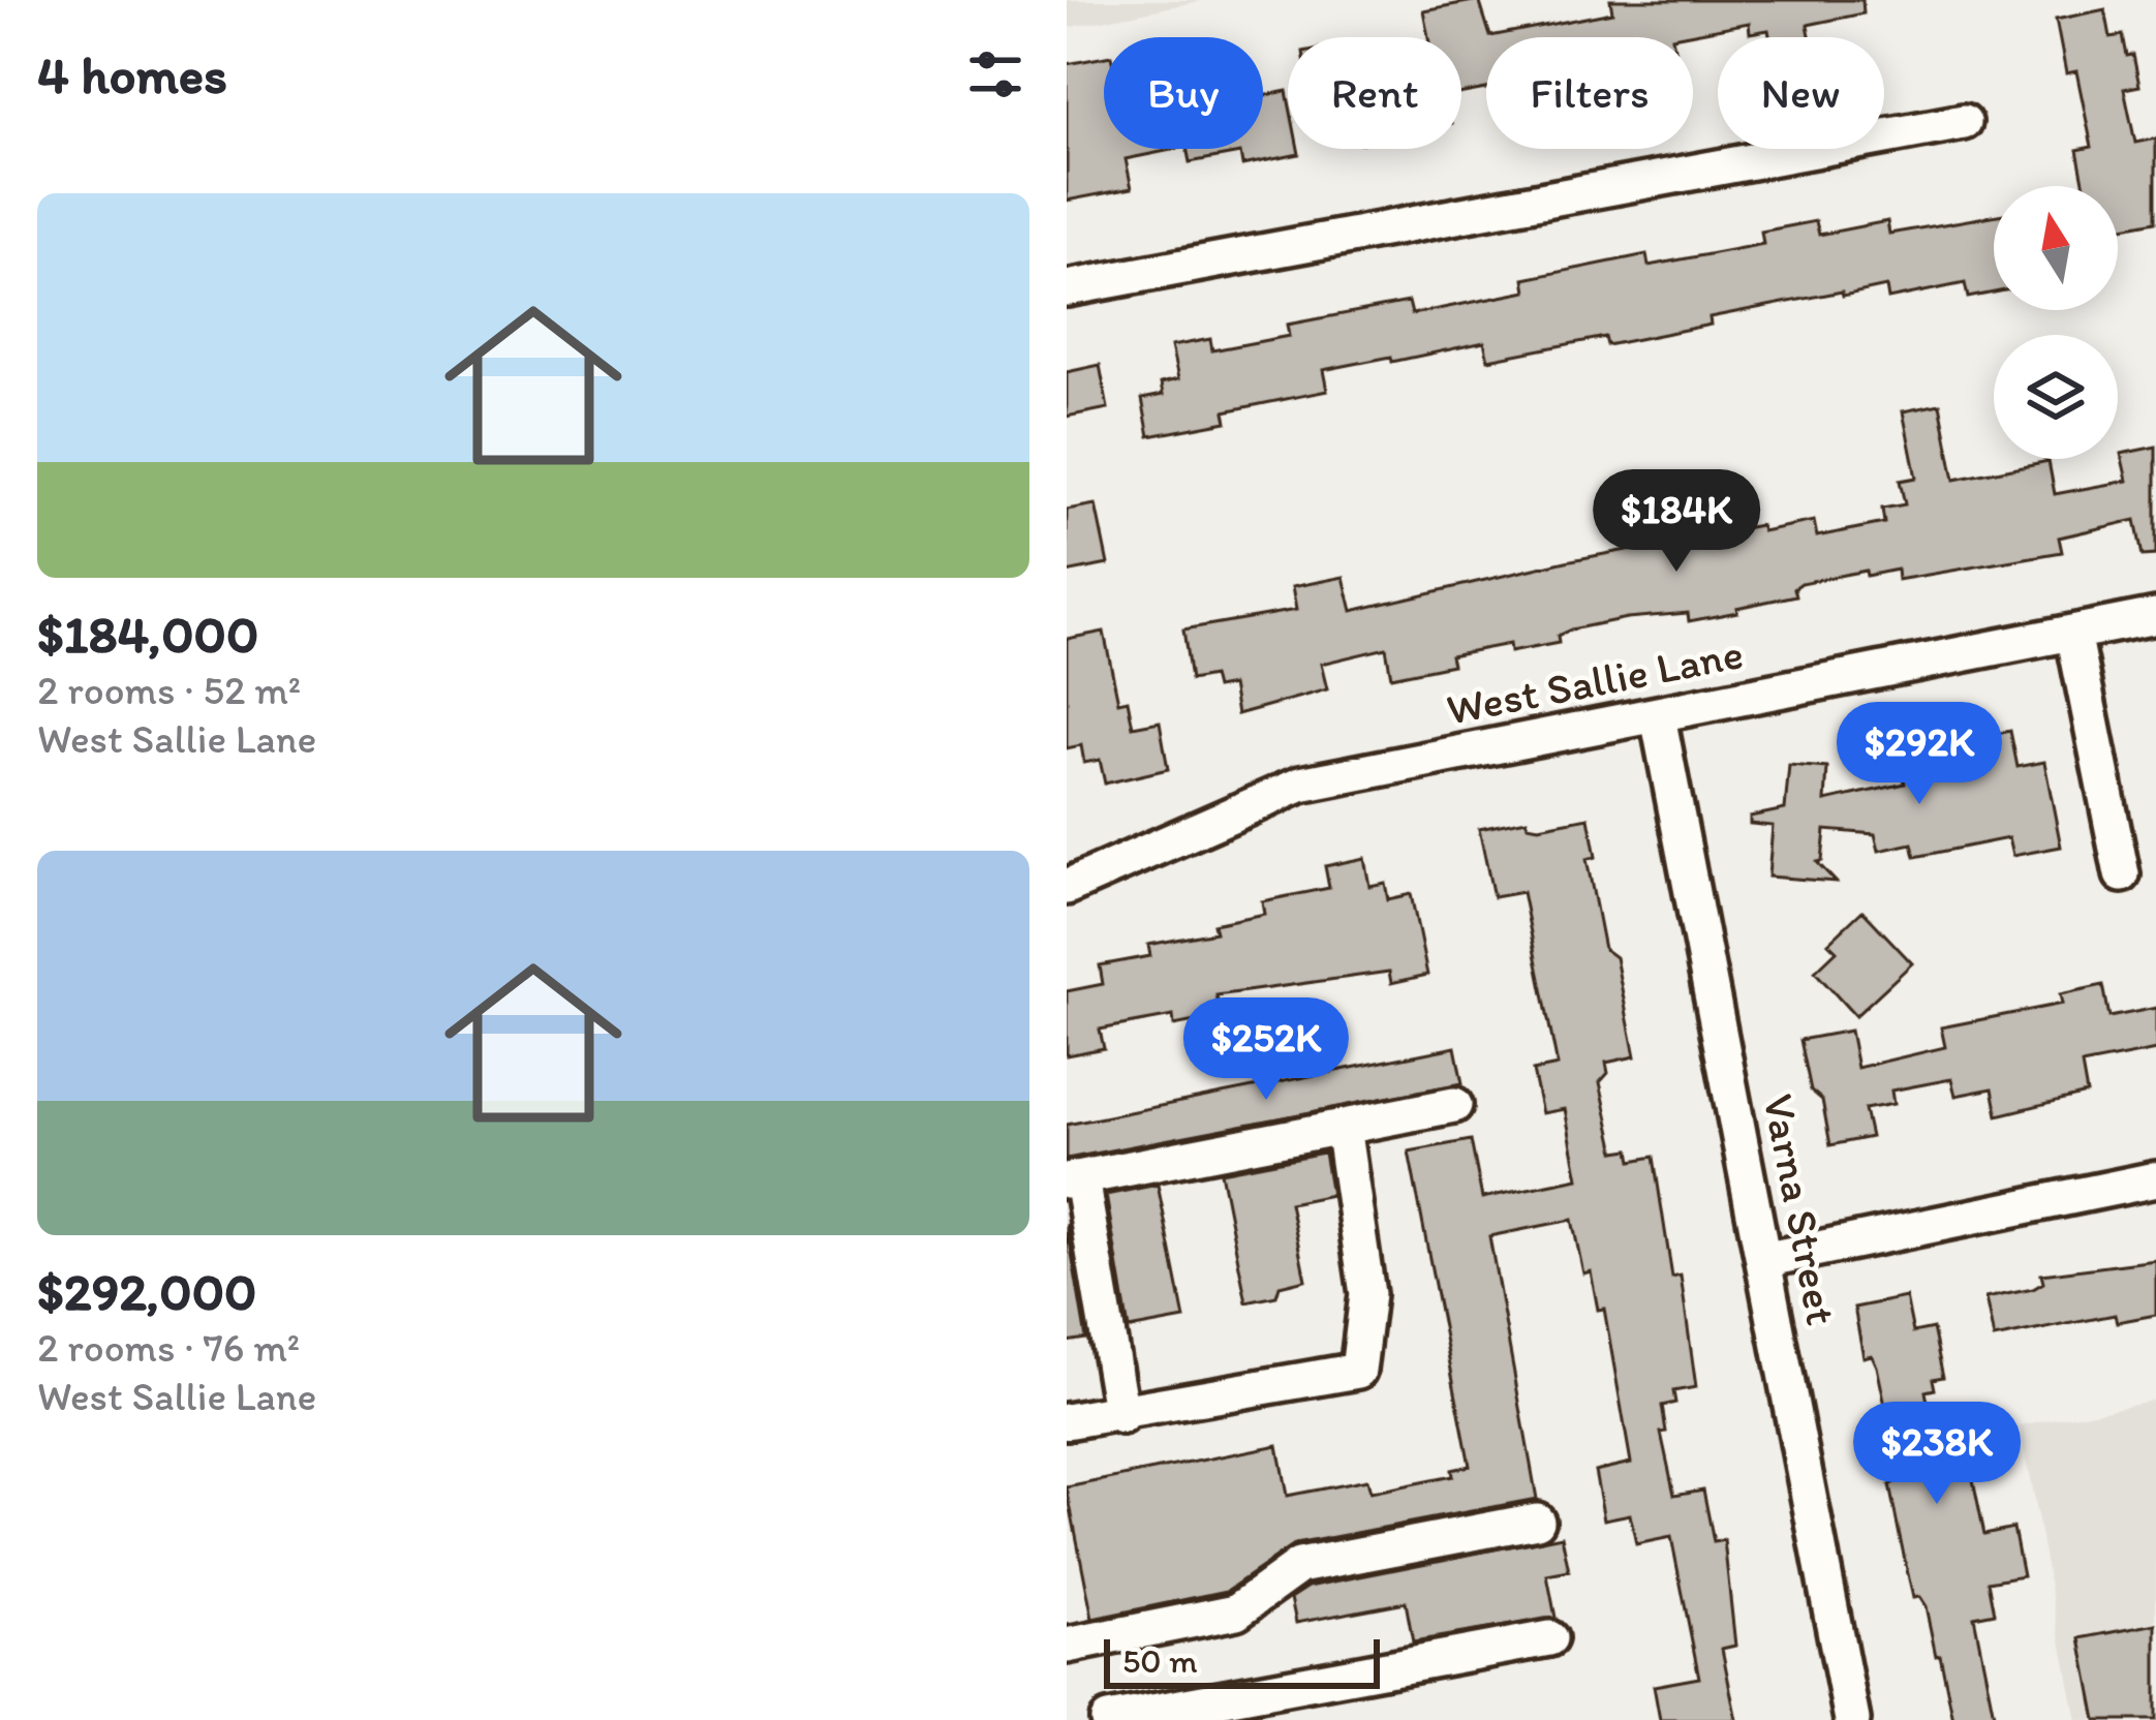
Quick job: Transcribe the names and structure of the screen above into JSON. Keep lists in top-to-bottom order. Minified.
{"streets":{"street":["West Sallie Lane","Varna Street"]},"crossings":[["West Sallie Lane","Varna Street"]],"scale_bar":"50 m","north":"top","page":{"heading":"4 homes","chip":["Buy","Rent","Filters","New"],"list":[{"name":"$184,000","note":"2 rooms · 52 m² · West Sallie Lane"},{"name":"$292,000","note":"2 rooms · 76 m² · West Sallie Lane"}],"price":["$184K","$292K","$252K","$238K"],"scale":"50 m"}}
